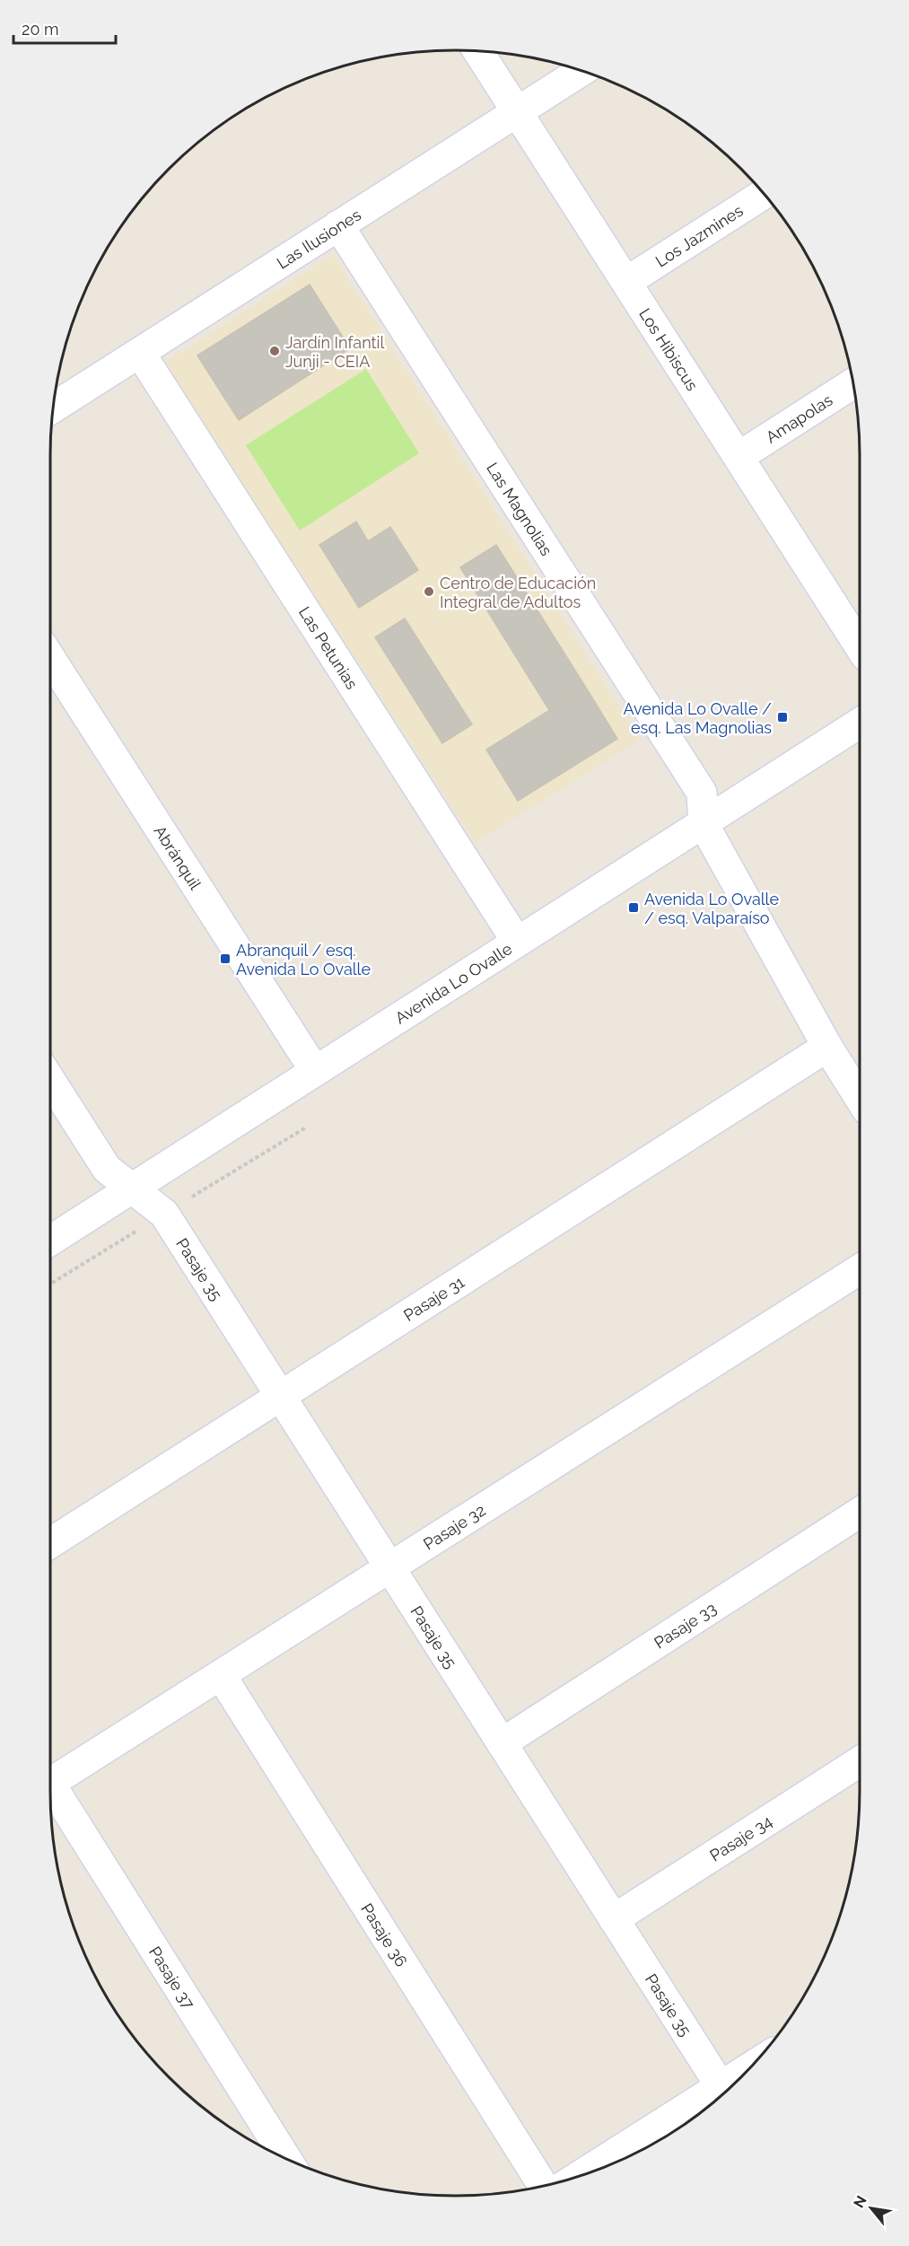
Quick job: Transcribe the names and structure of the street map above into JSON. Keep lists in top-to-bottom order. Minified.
{"streets":{"street":["Los Jazmines","Las Ilusiones","Los Hibiscus","Amapolas","Las Magnolias","Las Petunias","Abránquil","Avenida Lo Ovalle","Pasaje 35","Pasaje 31","Pasaje 32","Pasaje 33","Pasaje 34","Pasaje 36","Pasaje 37"]},"crossings":[["Los Jazmines","Los Hibiscus"],["Las Ilusiones","Los Hibiscus"],["Las Ilusiones","Las Magnolias"],["Las Ilusiones","Las Petunias"],["Los Hibiscus","Amapolas"],["Las Magnolias","Avenida Lo Ovalle"],["Las Petunias","Avenida Lo Ovalle"],["Abránquil","Avenida Lo Ovalle"],["Avenida Lo Ovalle","Pasaje 35"],["Pasaje 35","Pasaje 31"],["Pasaje 35","Pasaje 32"],["Pasaje 35","Pasaje 33"],["Pasaje 35","Pasaje 34"],["Pasaje 32","Pasaje 36"]],"places":{"other":["Jardín Infantil Junji - CEIA","Centro de Educación Integral de Adultos"],"transit":["Avenida Lo Ovalle / esq. Las Magnolias","Avenida Lo Ovalle / esq. Valparaíso","Abranquil / esq. Avenida Lo Ovalle"]},"scale_bar":"20 m","north":"top left"}
